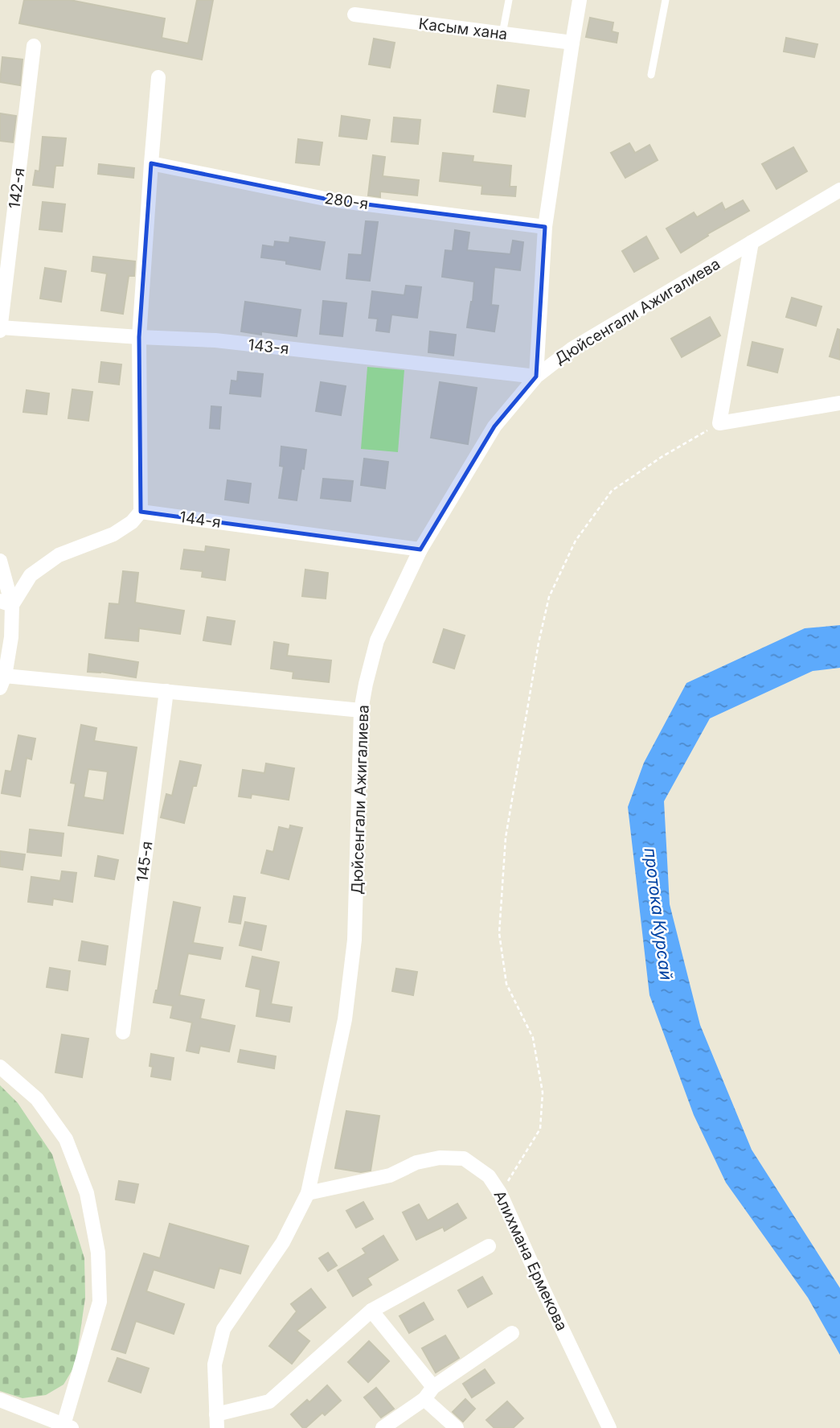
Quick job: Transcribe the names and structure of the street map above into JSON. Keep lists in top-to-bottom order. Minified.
{"streets":{"street":["Касым хана","142-я","280-я","Дюйсенгали Ажигалиева","143-я","144-я","145-я","Алихмана Ермекова"]},"crossings":[["142-я","143-я"],["Дюйсенгали Ажигалиева","143-я"],["Дюйсенгали Ажигалиева","144-я"],["Дюйсенгали Ажигалиева","Алихмана Ермекова"]],"water":["протока Курсай"]}
